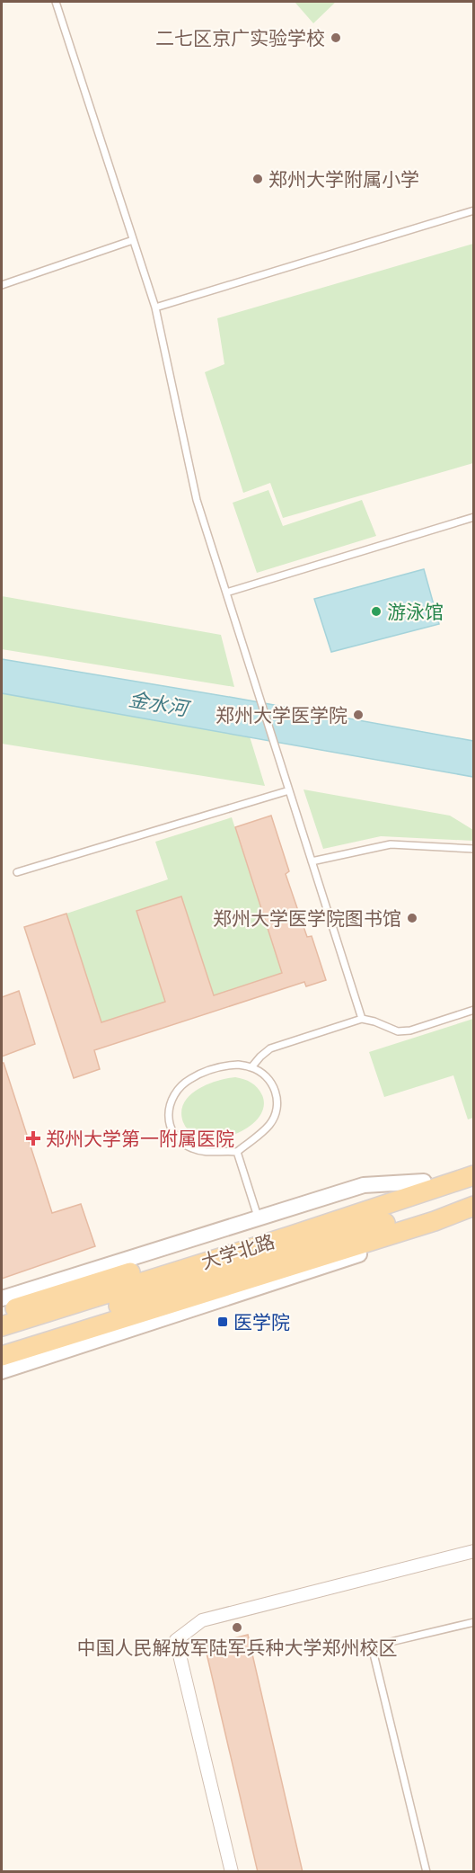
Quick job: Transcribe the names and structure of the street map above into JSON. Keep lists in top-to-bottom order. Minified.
{"streets":{"main road":["大学北路"]},"water":["金水河"],"places":{"other":["二七区京广实验学校","郑州大学附属小学","游泳馆","郑州大学医学院","郑州大学医学院图书馆","中国人民解放军陆军兵种大学郑州校区"],"health":["郑州大学第一附属医院"],"transit":["医学院"]}}
